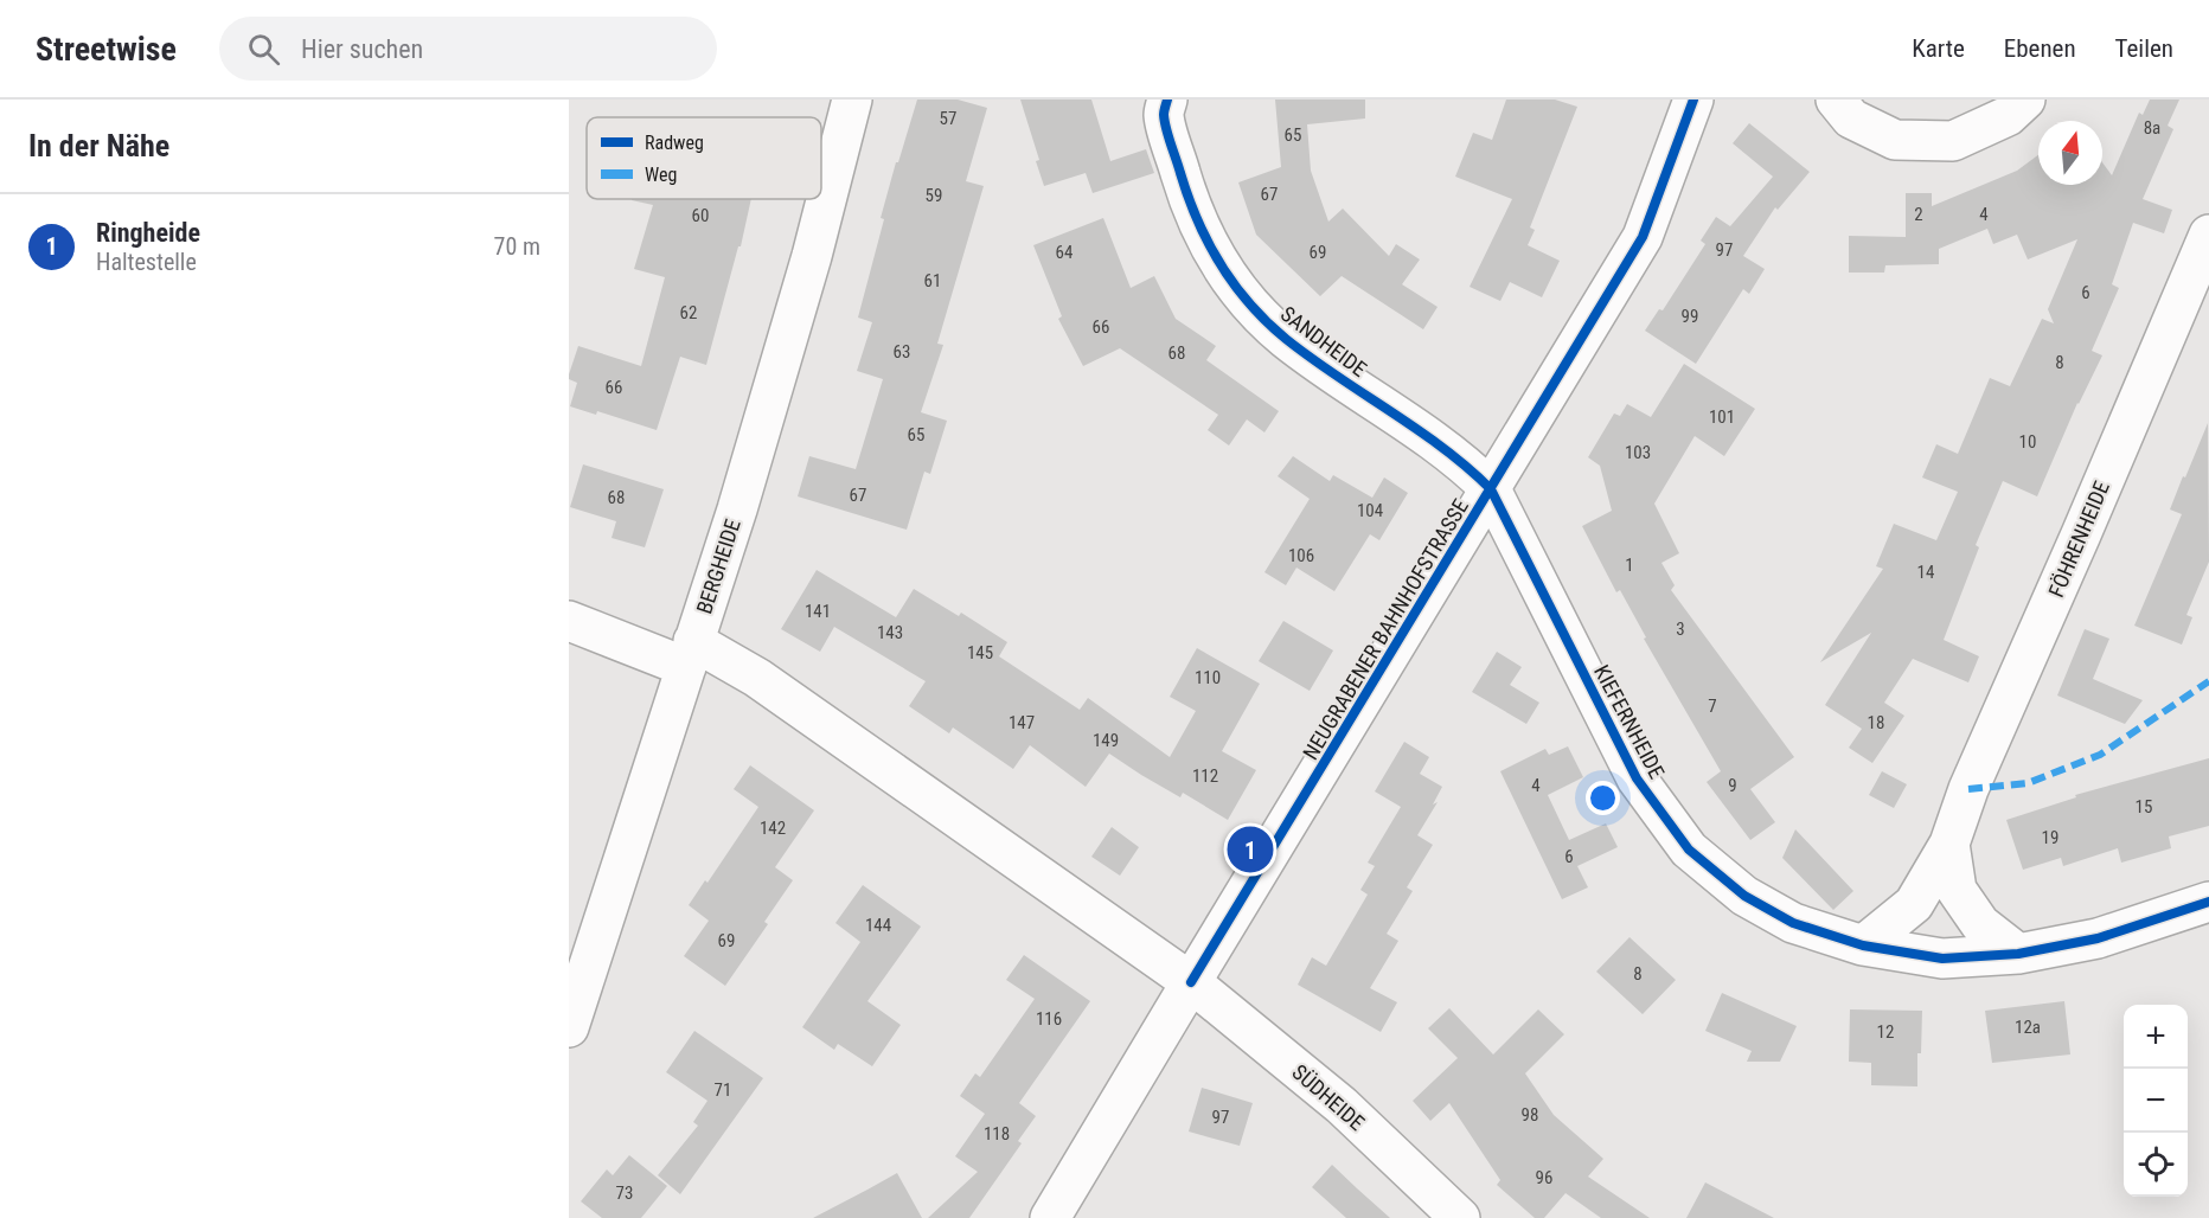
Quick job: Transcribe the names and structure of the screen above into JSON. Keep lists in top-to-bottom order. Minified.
{"streets":{"street":["SANDHEIDE","FÖHRENHEIDE","BERGHEIDE","NEUGRABENER BAHNHOFSTRASSE","KIEFERNHEIDE","SÜDHEIDE"]},"crossings":[["SANDHEIDE","NEUGRABENER BAHNHOFSTRASSE"],["SANDHEIDE","KIEFERNHEIDE"],["FÖHRENHEIDE","KIEFERNHEIDE"],["BERGHEIDE","SÜDHEIDE"],["NEUGRABENER BAHNHOFSTRASSE","KIEFERNHEIDE"],["NEUGRABENER BAHNHOFSTRASSE","SÜDHEIDE"]],"house_numbers":["57","8a","65","67","59","2","4","60","97","64","69","61","6","62","99","66","63","68","8","66","101","65","10","103","67","68","104","106","1","14","141","3","143","145","110","7","147","18","149","112","4","9","15","142","19","6","144","69","8","116","12a","12","71","98","97","118","96","73"],"legend":["Radweg","Weg"],"north":"top","page":{"header":"Streetwise","search":"Hier suchen","nav":["Karte","Ebenen","Teilen"],"heading":"In der Nähe","list":[{"mark":"1","name":"Ringheide","note":"Haltestelle","value":"70 m"}],"pins":"1","map_buttons":["+","−"]}}
